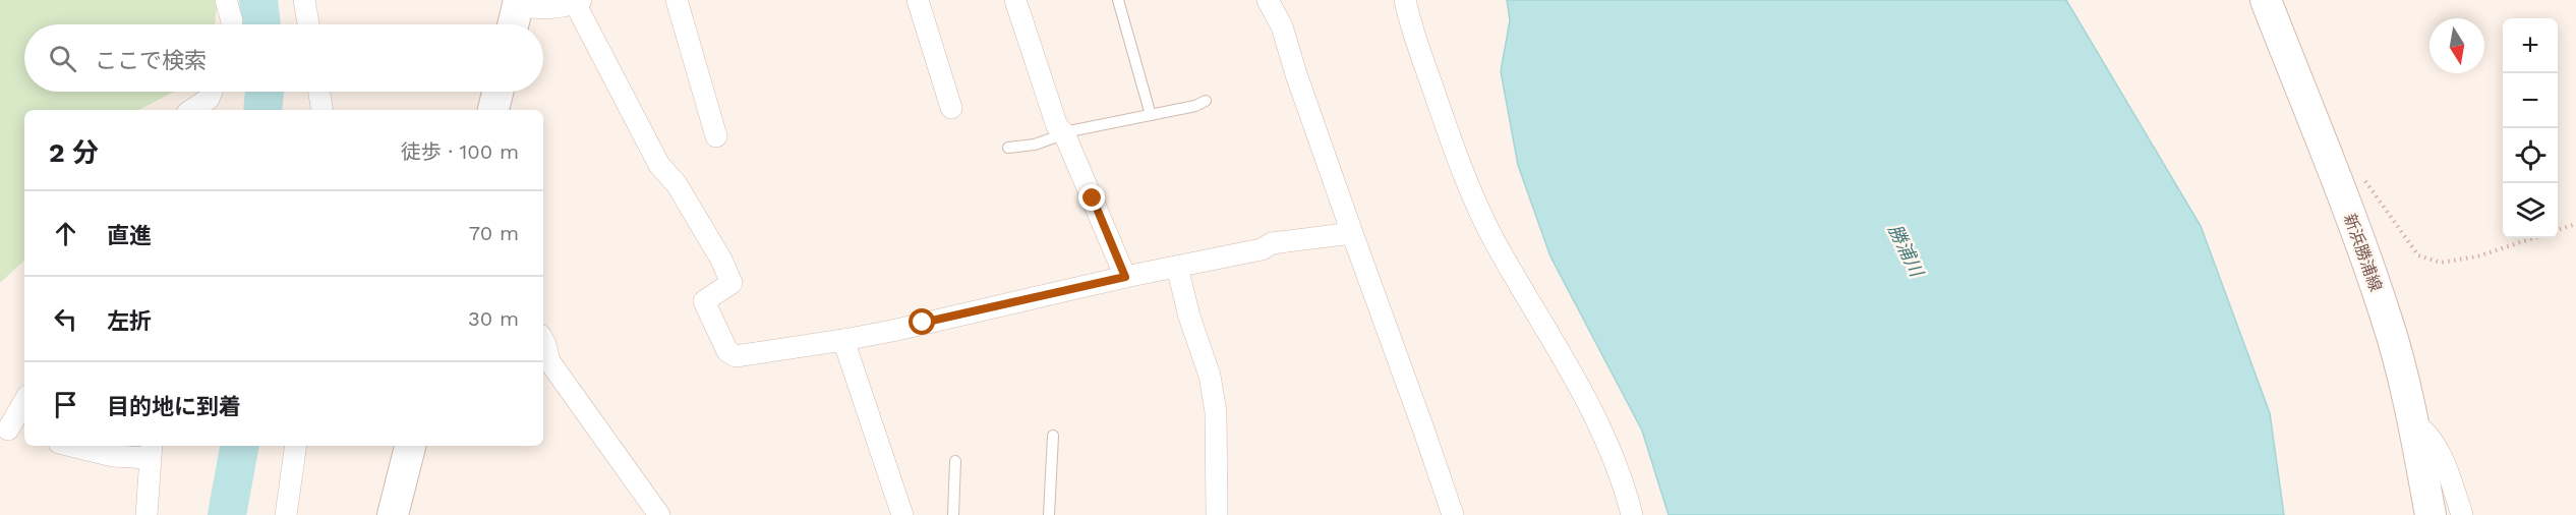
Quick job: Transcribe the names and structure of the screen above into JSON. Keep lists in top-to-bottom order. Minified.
{"streets":{"main road":["新浜勝浦線"]},"water":["勝浦川"],"north":"bottom","page":{"map_buttons":["+","−"],"search":"ここで検索","heading":["2 分","徒歩 · 100 m"],"list":[["直進","70 m"],["左折","30 m"],"目的地に到着"]}}
